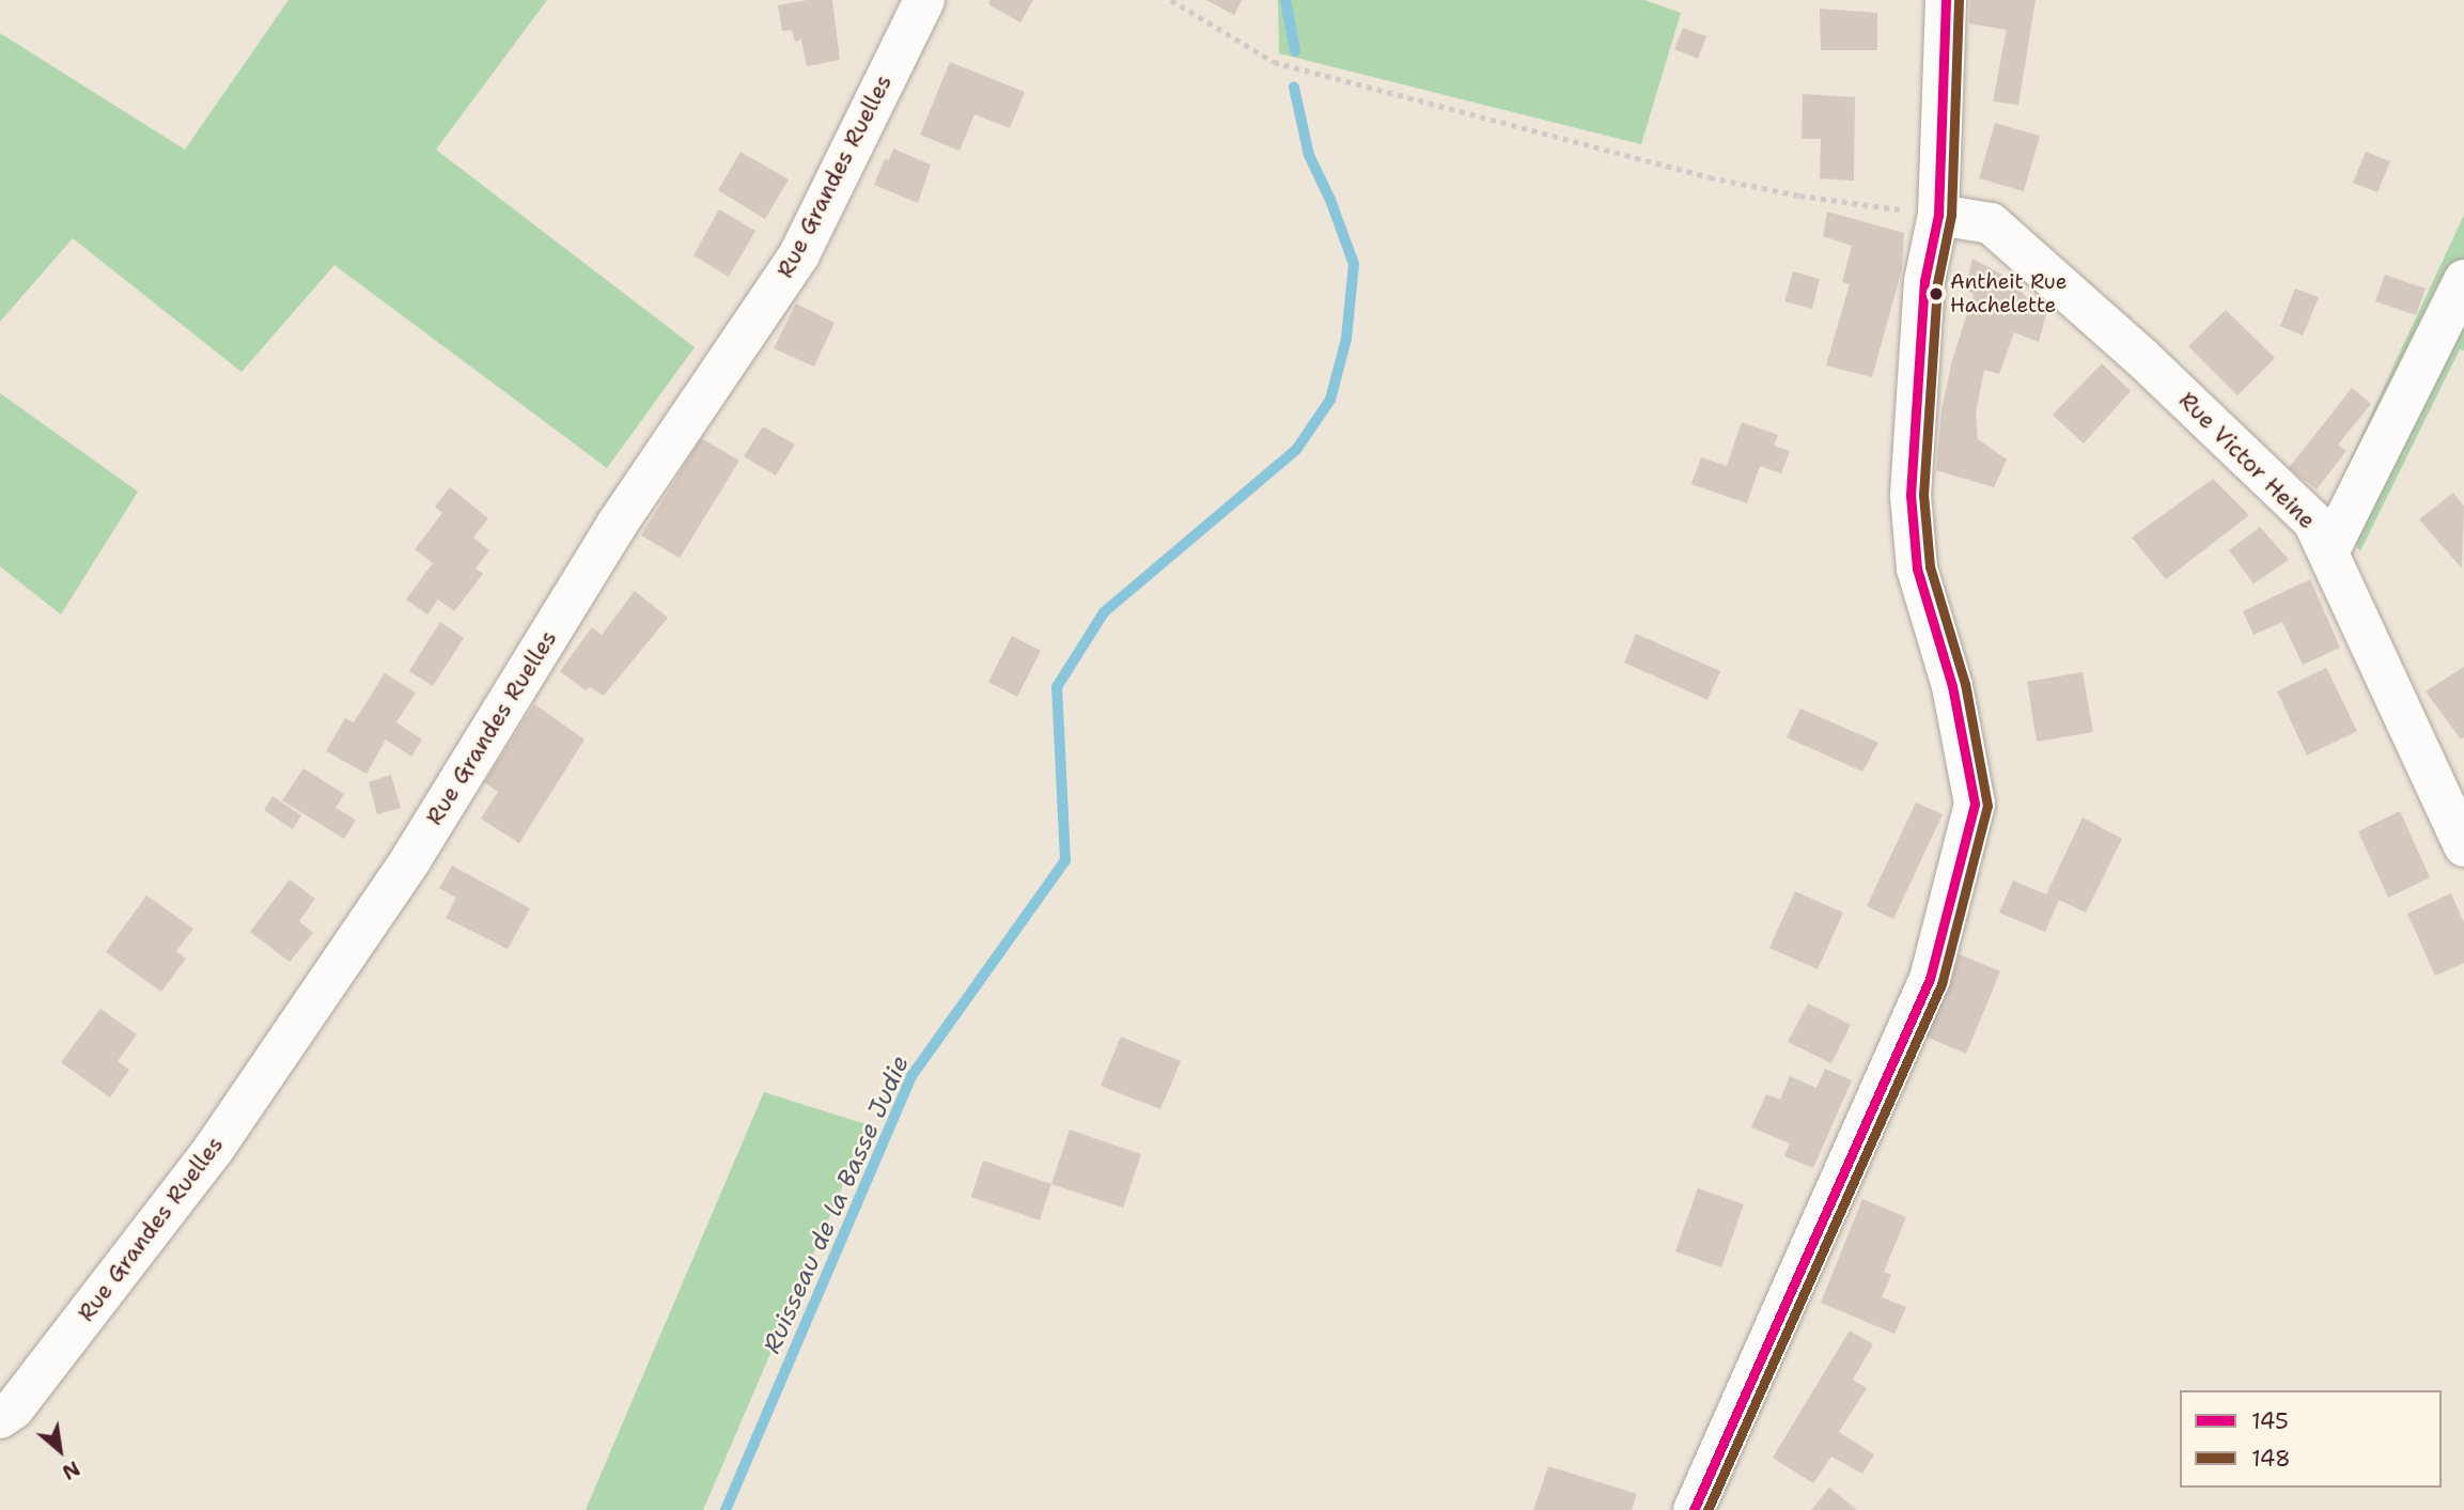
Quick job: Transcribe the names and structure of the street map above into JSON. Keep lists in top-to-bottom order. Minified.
{"streets":{"street":["Rue Grandes Ruelles","Rue Victor Heine"]},"water":["Ruisseau de la Basse Judie"],"places":["Antheit Rue Hachelette"],"lines":["transit line 145","transit line 148"],"legend":["145","148"],"north":"bottom right"}
